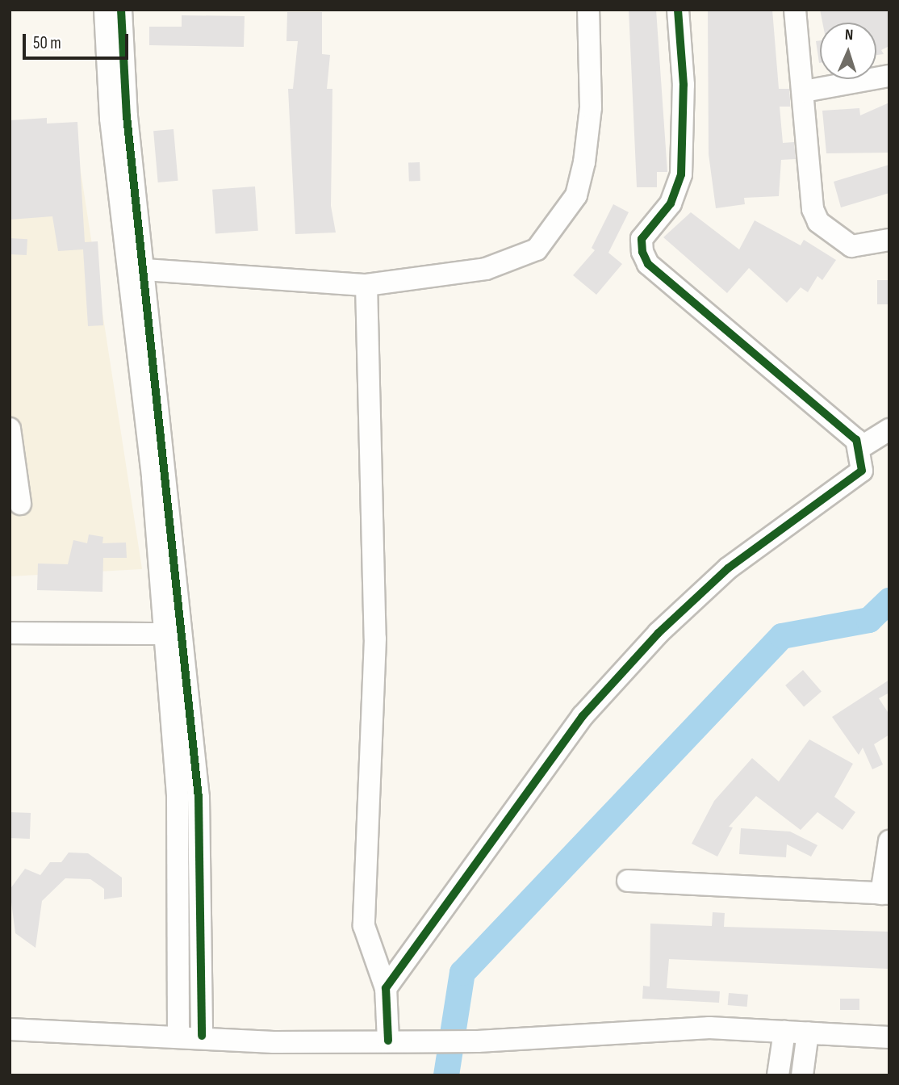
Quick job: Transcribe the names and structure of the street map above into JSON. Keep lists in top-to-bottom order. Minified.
{"scale_bar":"50 m","north":"top"}
